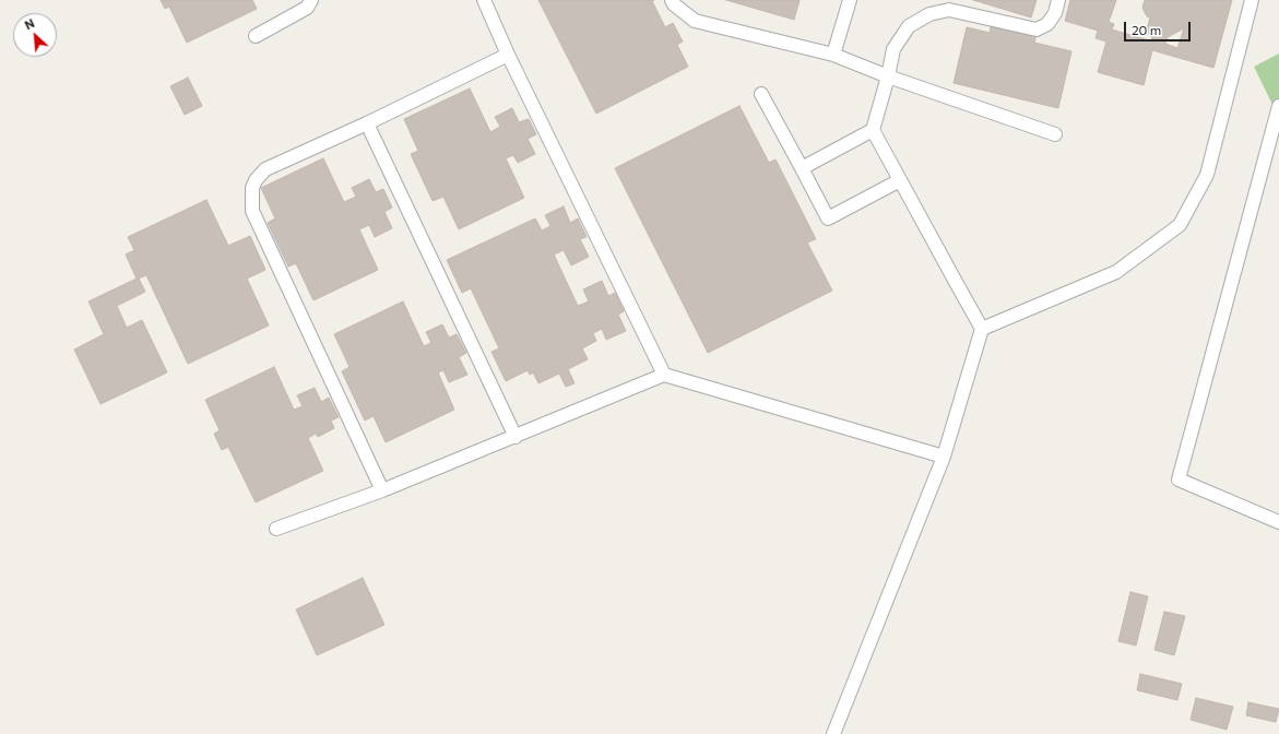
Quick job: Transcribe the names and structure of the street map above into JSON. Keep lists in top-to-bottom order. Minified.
{"scale_bar":"20 m","north":"top left"}
